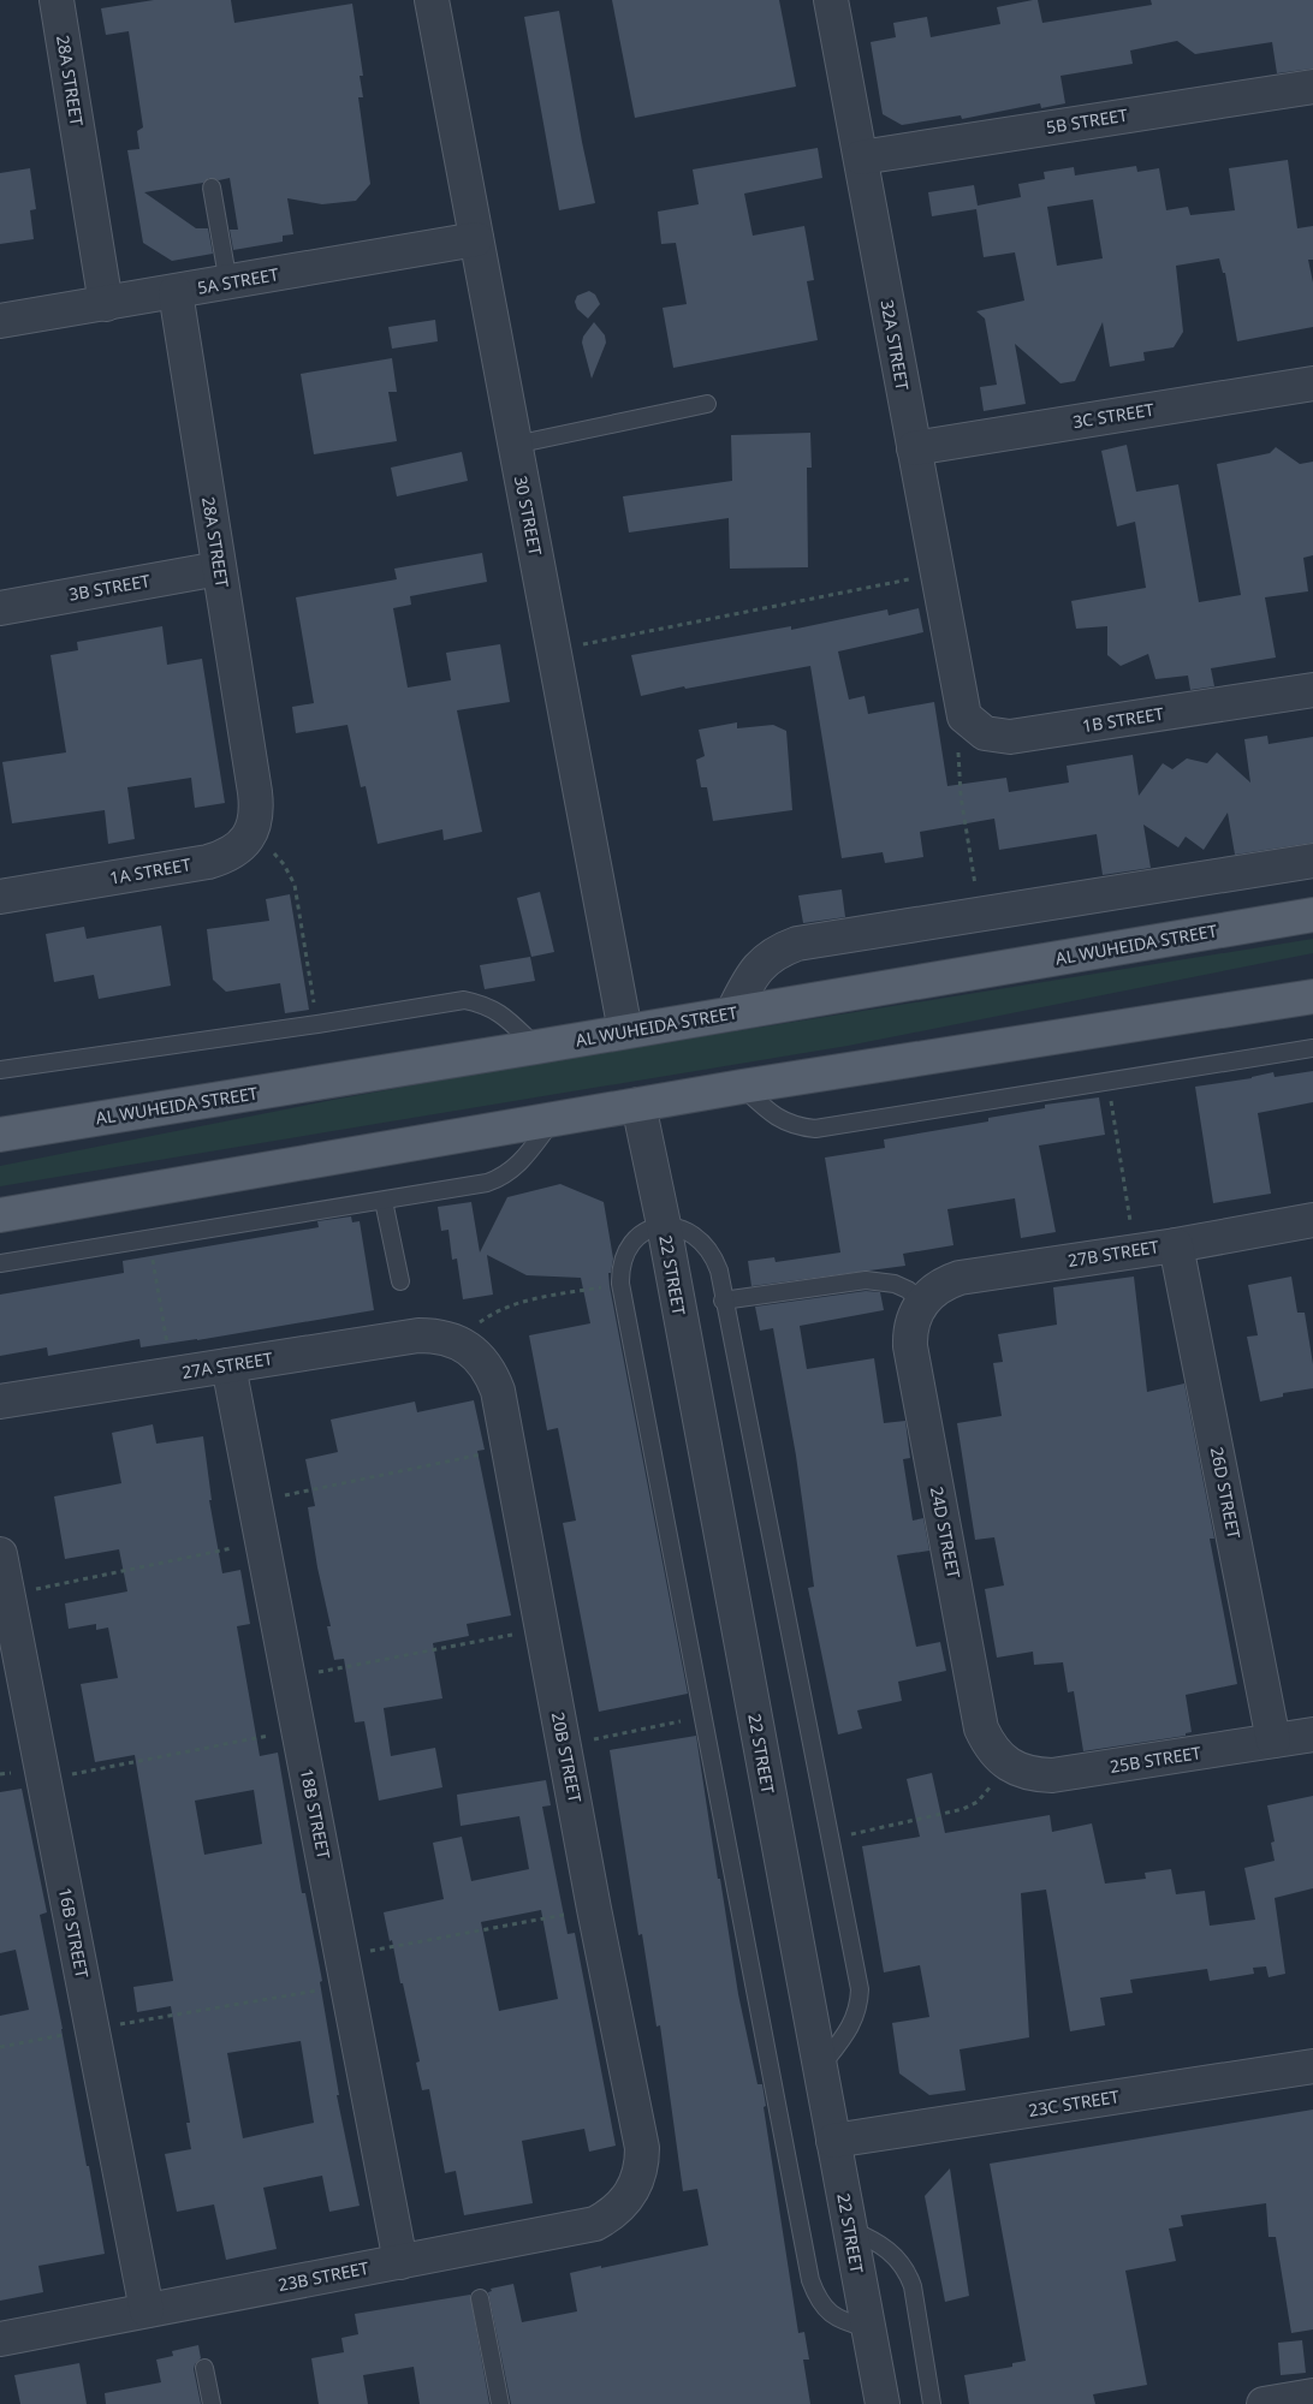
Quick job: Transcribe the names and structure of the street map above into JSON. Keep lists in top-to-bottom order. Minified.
{"streets":{"main road":["AL WUHEIDA STREET"],"street":["28A STREET","5B STREET","5A STREET","32A STREET","3C STREET","30 STREET","3B STREET","1B STREET","1A STREET","27B STREET","22 STREET","27A STREET","26D STREET","24D STREET","20B STREET","25B STREET","18B STREET","16B STREET","23C STREET","23B STREET"]},"crossings":[["28A STREET","5A STREET"],["28A STREET","3B STREET"],["28A STREET","1A STREET"],["5B STREET","32A STREET"],["5A STREET","30 STREET"],["32A STREET","3C STREET"],["32A STREET","1B STREET"],["30 STREET","AL WUHEIDA STREET"],["27B STREET","26D STREET"],["27B STREET","24D STREET"],["22 STREET","23C STREET"],["27A STREET","20B STREET"],["27A STREET","18B STREET"],["26D STREET","25B STREET"],["24D STREET","25B STREET"],["20B STREET","23B STREET"],["18B STREET","23B STREET"],["16B STREET","23B STREET"]]}
